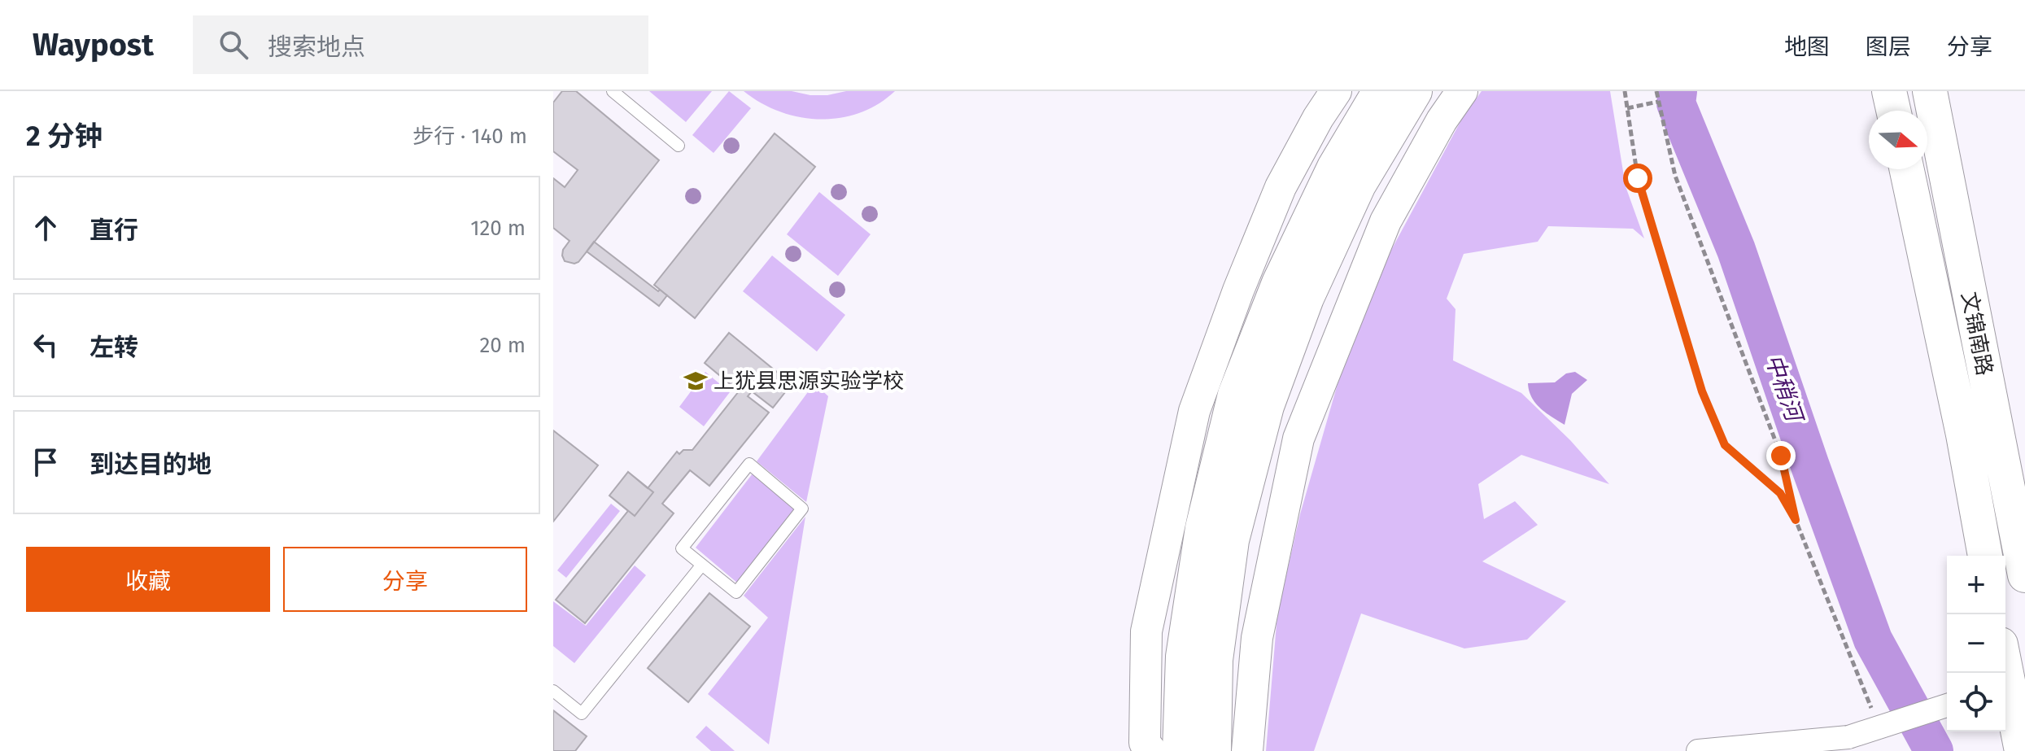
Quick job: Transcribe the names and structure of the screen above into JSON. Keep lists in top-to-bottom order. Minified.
{"streets":{"main road":["文锦南路"]},"water":["中稍河"],"places":{"school or university":["上犹县思源实验学校"]},"north":"right","page":{"header":"Waypost","search":"搜索地点","nav":["地图","图层","分享"],"heading":["2 分钟","步行 · 140 m"],"list":[["直行","120 m"],["左转","20 m"],"到达目的地"],"buttons":["收藏","分享"],"map_buttons":["+","−"]}}
